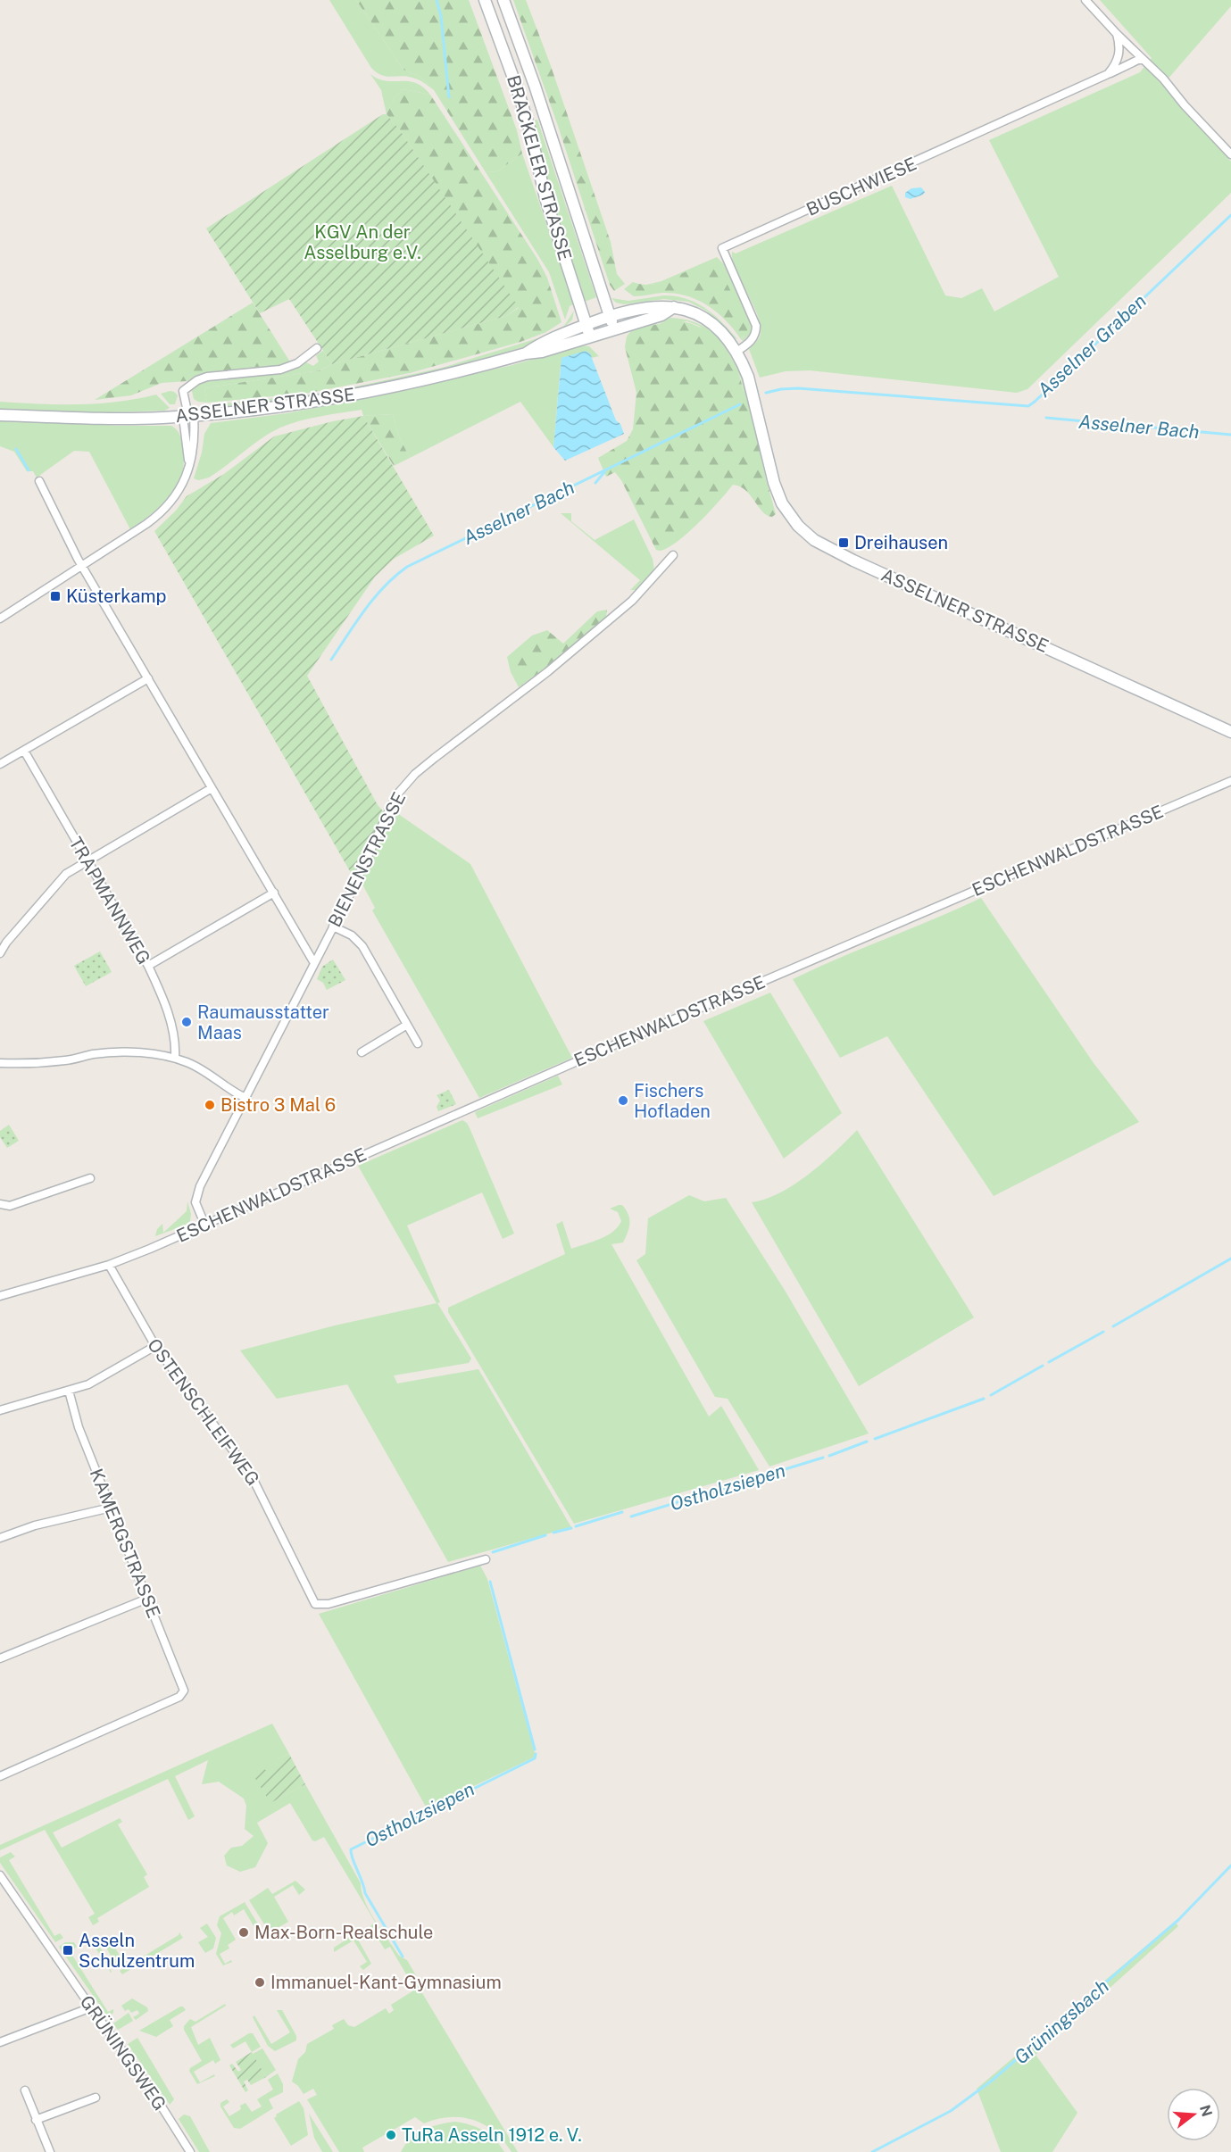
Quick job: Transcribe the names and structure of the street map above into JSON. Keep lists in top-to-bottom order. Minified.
{"streets":{"main road":["BRACKELER STRASSE","ASSELNER STRASSE"],"street":["BUSCHWIESE","ESCHENWALDSTRASSE","BIENENSTRASSE","TRAPMANNWEG","OSTENSCHLEIFWEG","KAMERGSTRASSE","GRÜNINGSWEG"]},"crossings":[["BRACKELER STRASSE","ASSELNER STRASSE"],["BUSCHWIESE","ASSELNER STRASSE"],["ESCHENWALDSTRASSE","BIENENSTRASSE"],["ESCHENWALDSTRASSE","OSTENSCHLEIFWEG"]],"water":["Asselner Graben","Asselner Bach","Ostholzsiepen","Grüningsbach"],"parks":["KGV An der Asselburg e.V."],"places":{"transit":["Dreihausen","Küsterkamp","Asseln Schulzentrum"],"other":["Raumausstatter Maas","Fischers Hofladen","Bistro 3 Mal 6","Max-Born-Realschule","Immanuel-Kant-Gymnasium","TuRa Asseln 1912 e. V."]},"north":"right"}
